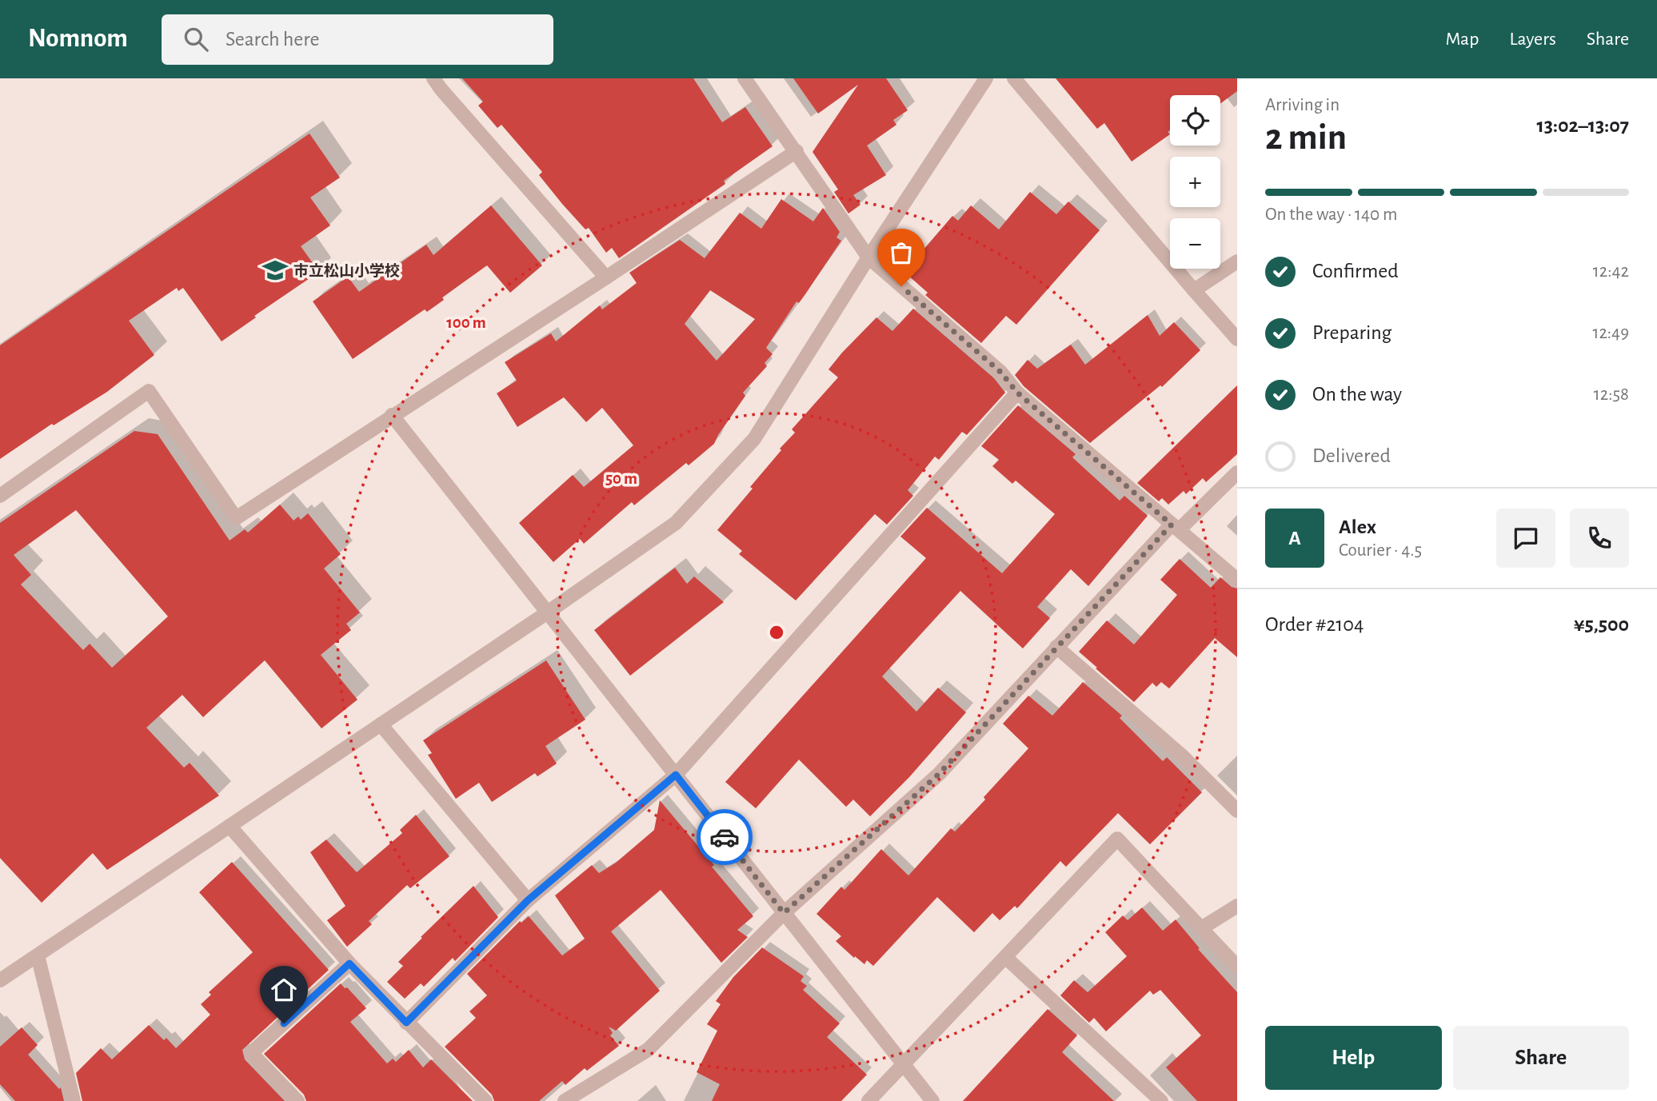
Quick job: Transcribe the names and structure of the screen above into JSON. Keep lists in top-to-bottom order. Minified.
{"places":{"school or university":["市立松山小学校"]},"page":{"header":"Nomnom","search":"Search here","nav":["Map","Layers","Share"],"heading":["2 min","Arriving in","13:02–13:07"],"panel":["Alex","Courier · 4.5","Order #2104","¥5,500"],"map_buttons":["+","−"],"bar":"On the way · 140 m","list":[["Confirmed","12:42"],["Preparing","12:49"],["On the way","12:58"],"Delivered"],"round":"A","buttons":["Help","Share"]},"rings":["100 m","50 m"]}
